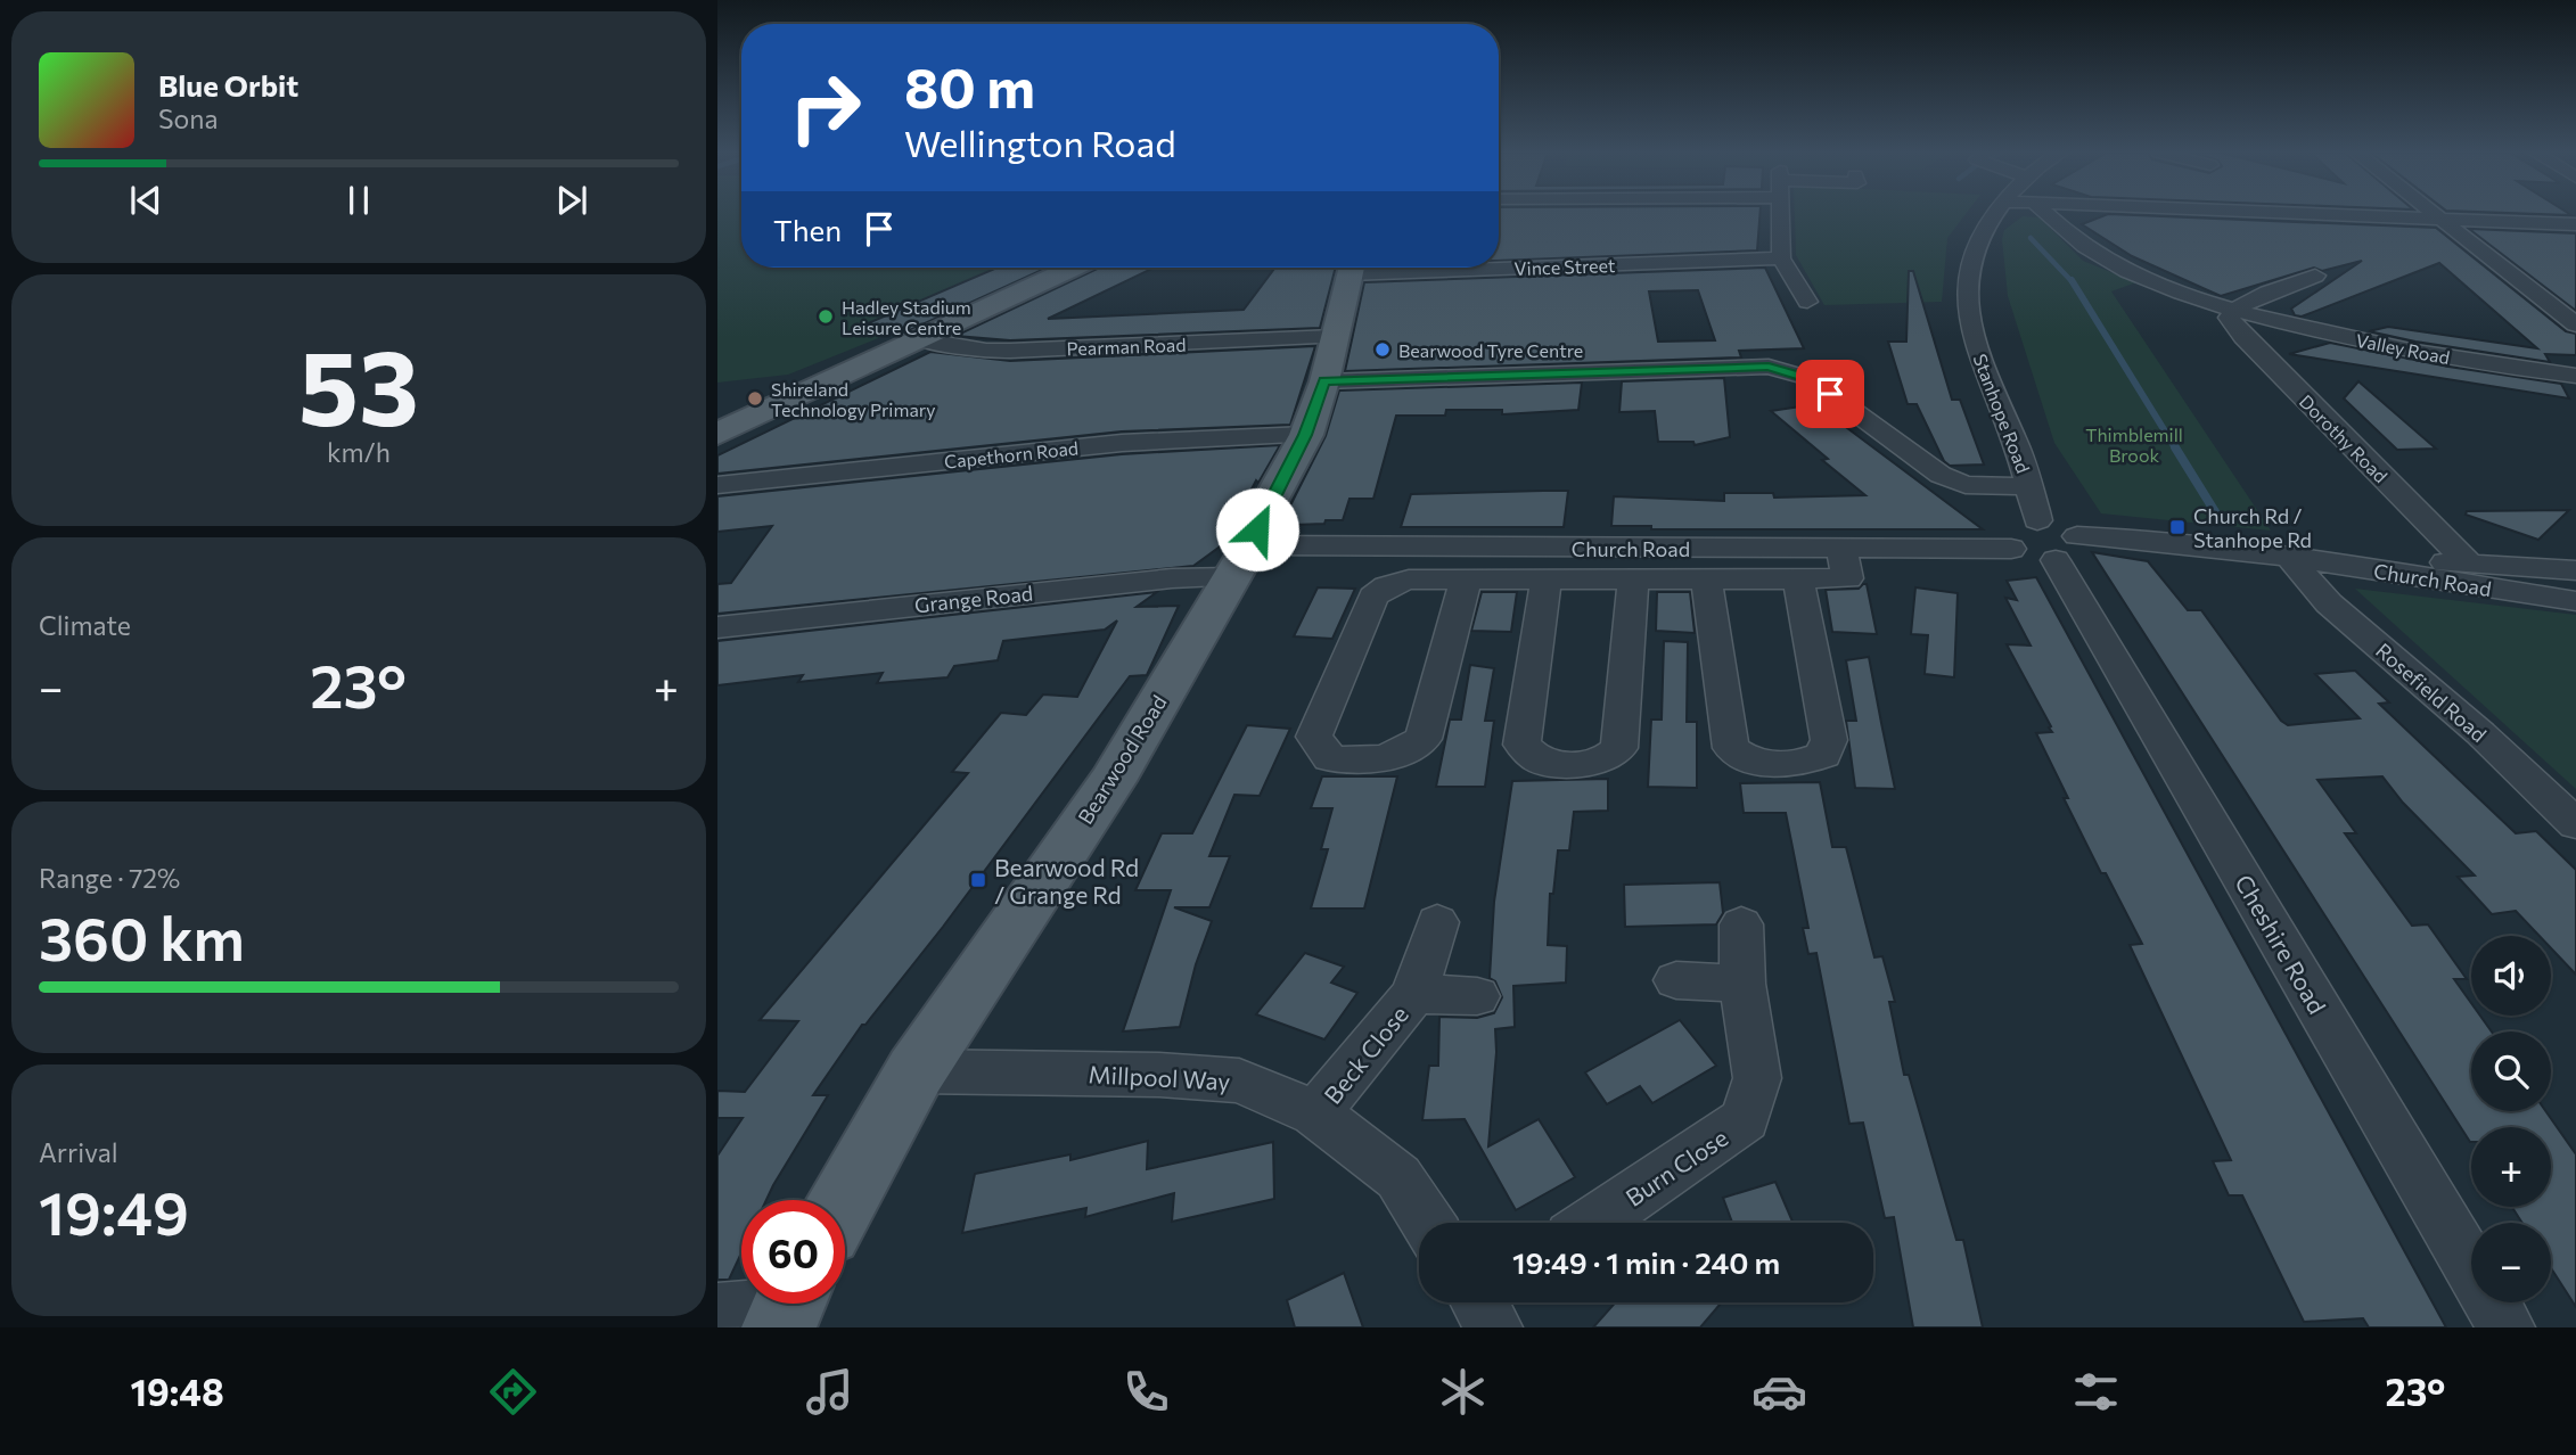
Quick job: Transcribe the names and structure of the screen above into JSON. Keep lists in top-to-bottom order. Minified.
{"streets":{"main road":["Bearwood Road"],"street":["Vince Street","Pearman Road","Valley Road","Stanhope Road","Dorothy Road","Capethorn Road","Church Road","Grange Road","Rosefield Road","Cheshire Road","Beck Close","Millpool Way","Burn Close"]},"crossings":[["Pearman Road","Bearwood Road"],["Valley Road","Dorothy Road"],["Dorothy Road","Church Road"],["Capethorn Road","Bearwood Road"],["Church Road","Grange Road"],["Church Road","Rosefield Road"],["Church Road","Bearwood Road"],["Church Road","Cheshire Road"],["Grange Road","Bearwood Road"],["Bearwood Road","Millpool Way"],["Beck Close","Millpool Way"]],"parks":["Thimblemill Brook"],"places":{"other":["Hadley Stadium Leisure Centre","Bearwood Tyre Centre","Shireland Technology Primary"],"transit":["Church Rd / Stanhope Rd","Bearwood Rd / Grange Rd"]},"page":{"turn":["80 m","Wellington Road"],"song":["Blue Orbit","Sona"],"then":"Then","tile":[["53","km/h"],"Climate",["Range · 72%","360 km"],["Arrival","19:49"]],"heat":["−","23°","+"],"map_buttons":["+","−"],"limit":"60","trip":"19:49 · 1 min · 240 m","tabs":["19:48","23°"]}}
